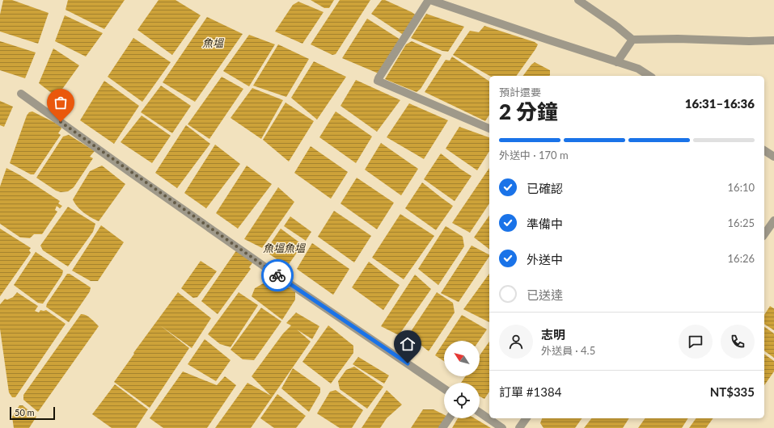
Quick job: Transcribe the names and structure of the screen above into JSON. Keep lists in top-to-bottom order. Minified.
{"water":["魚塭","魚塭魚塭"],"scale_bar":"50 m","north":"top left","page":{"heading":["2 分鐘","預計還要","16:31–16:36"],"panel":["志明","外送員 · 4.5","訂單 #1384","NT$335"],"bar":"外送中 · 170 m","list":[["已確認","16:10"],["準備中","16:25"],["外送中","16:26"],"已送達"],"scale":"50 m"}}
